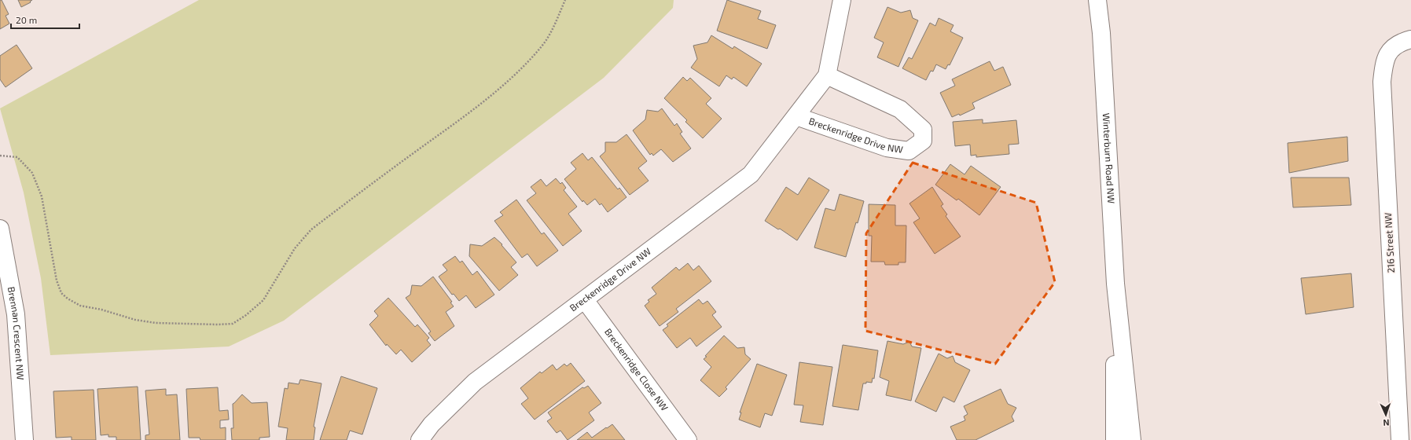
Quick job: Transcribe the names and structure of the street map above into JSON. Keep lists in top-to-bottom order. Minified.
{"streets":{"street":["Breckenridge Drive NW","Winterburn Road NW","216 Street NW","Brennan Crescent NW","Breckenridge Close NW"]},"crossings":[["Breckenridge Drive NW","Breckenridge Close NW"]],"scale_bar":"20 m","north":"bottom"}
